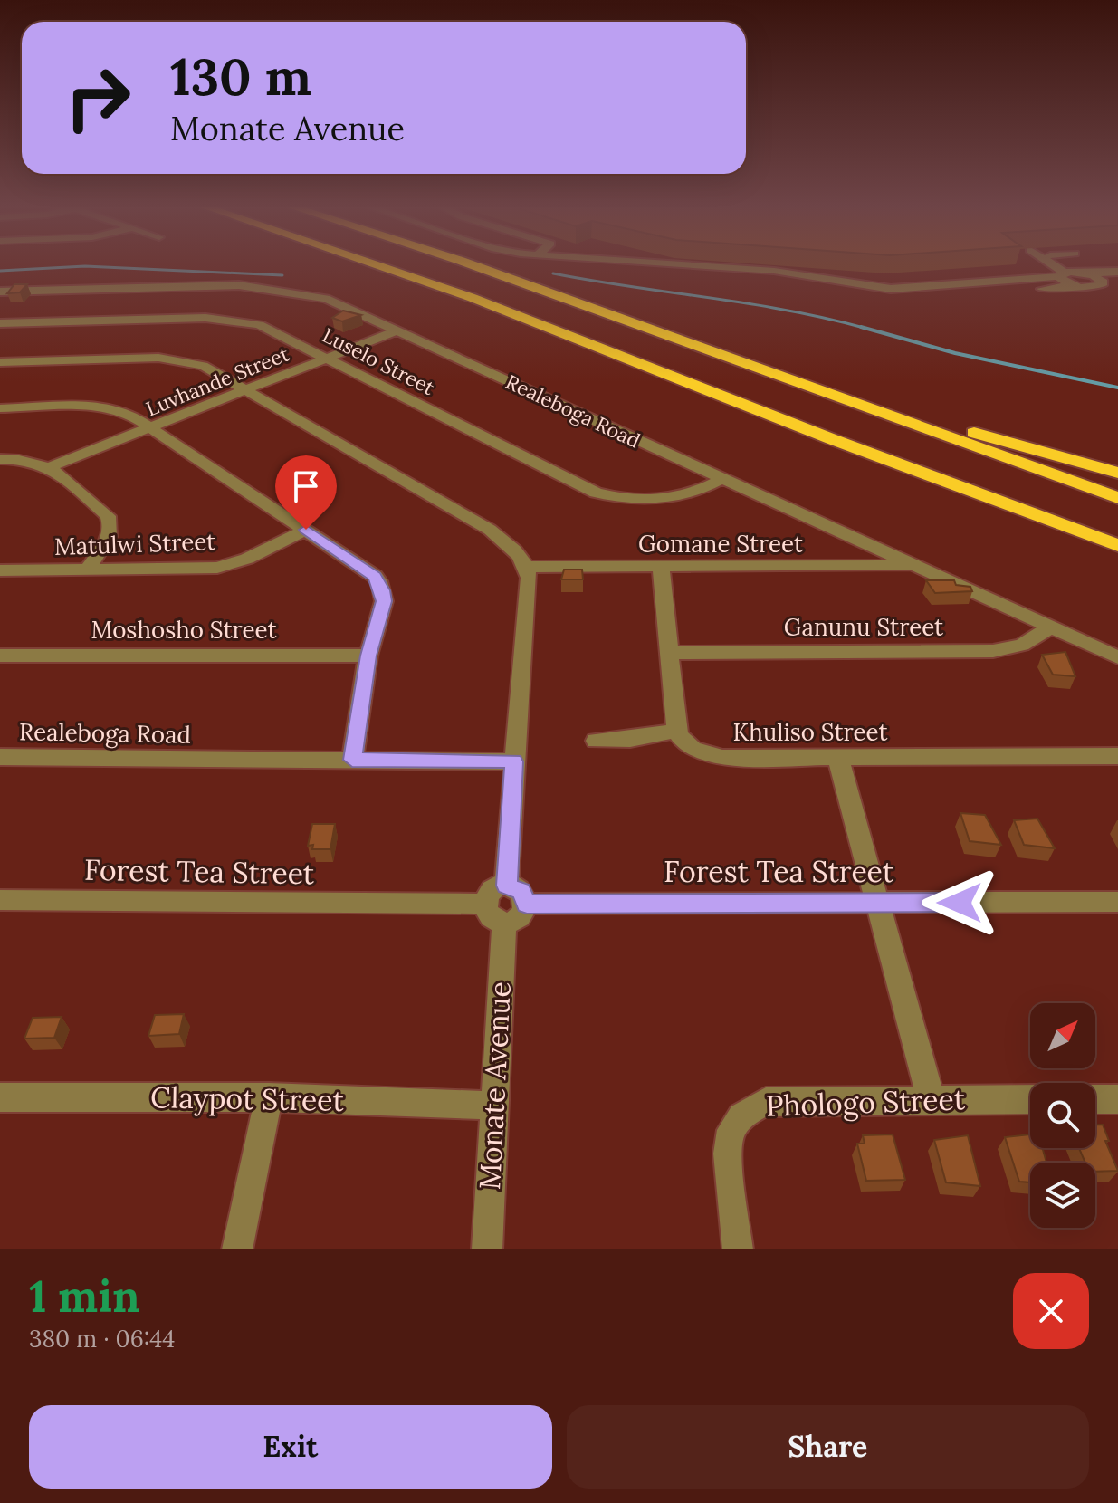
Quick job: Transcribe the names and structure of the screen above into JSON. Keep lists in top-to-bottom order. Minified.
{"streets":{"street":["Luselo Street","Luvhande Street","Realeboga Road","Matulwi Street","Gomane Street","Ganunu Street","Moshosho Street","Khuliso Street","Forest Tea Street","Monate Avenue","Claypot Street","Phologo Street"]},"crossings":[["Luselo Street","Luvhande Street"],["Luselo Street","Realeboga Road"],["Luvhande Street","Realeboga Road"],["Realeboga Road","Gomane Street"],["Realeboga Road","Ganunu Street"],["Forest Tea Street","Monate Avenue"],["Monate Avenue","Claypot Street"]],"north":"top right","page":{"turn":["130 m","Monate Avenue"],"heading":["1 min","380 m · 06:44"],"buttons":["Exit","Share"]}}
